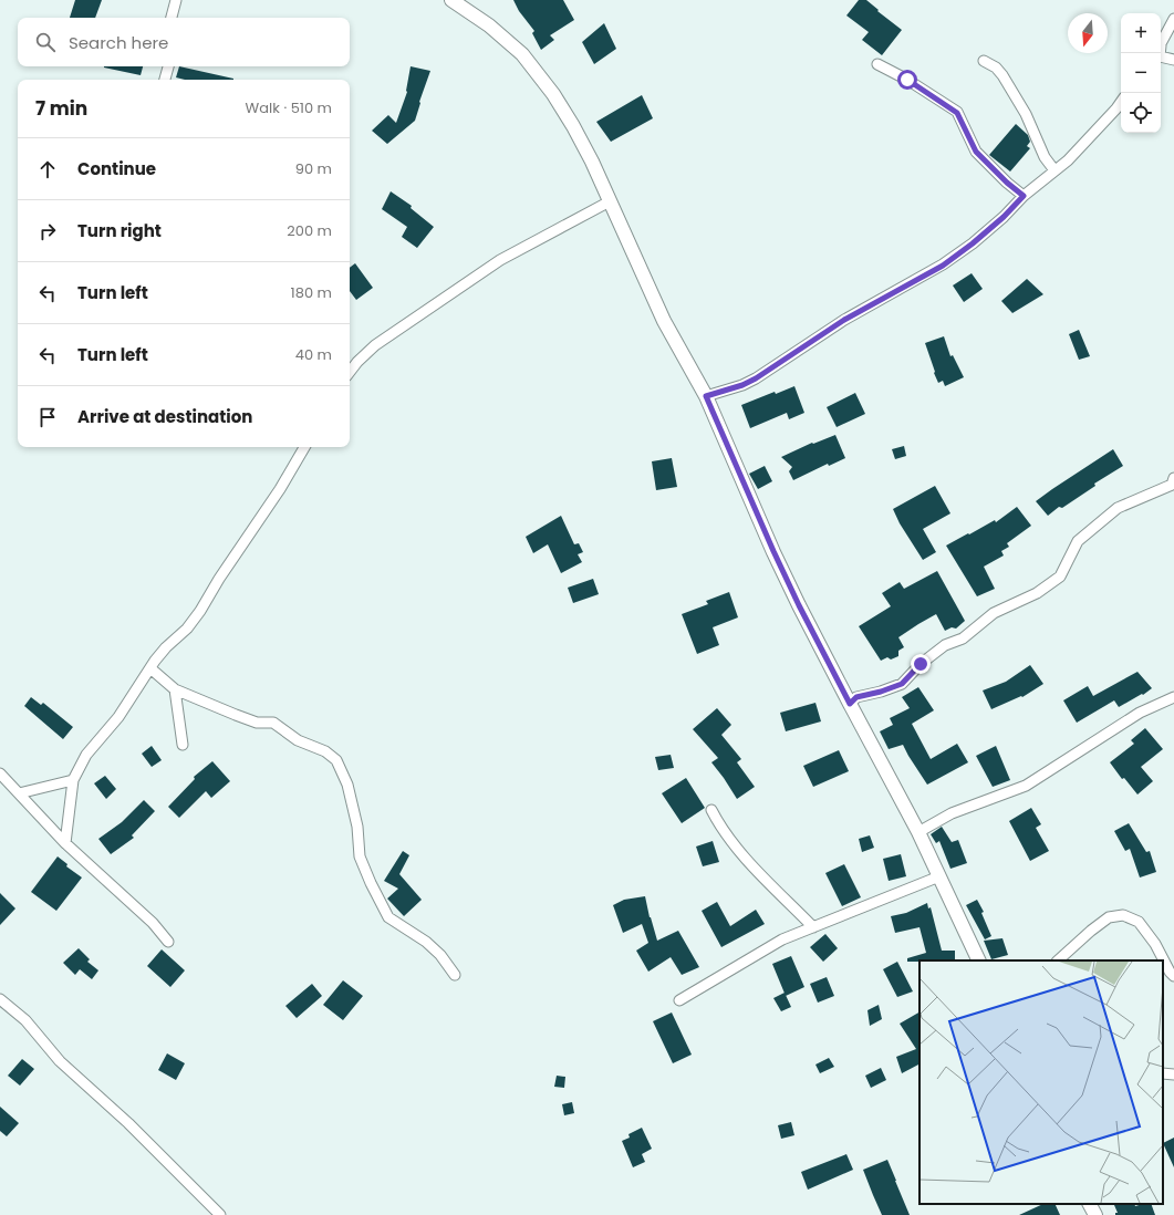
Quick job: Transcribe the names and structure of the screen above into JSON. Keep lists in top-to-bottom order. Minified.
{"north":"bottom","page":{"map_buttons":["+","−"],"search":"Search here","heading":["7 min","Walk · 510 m"],"list":[["Continue","90 m"],["Turn right","200 m"],["Turn left","180 m"],["Turn left","40 m"],"Arrive at destination"]}}
